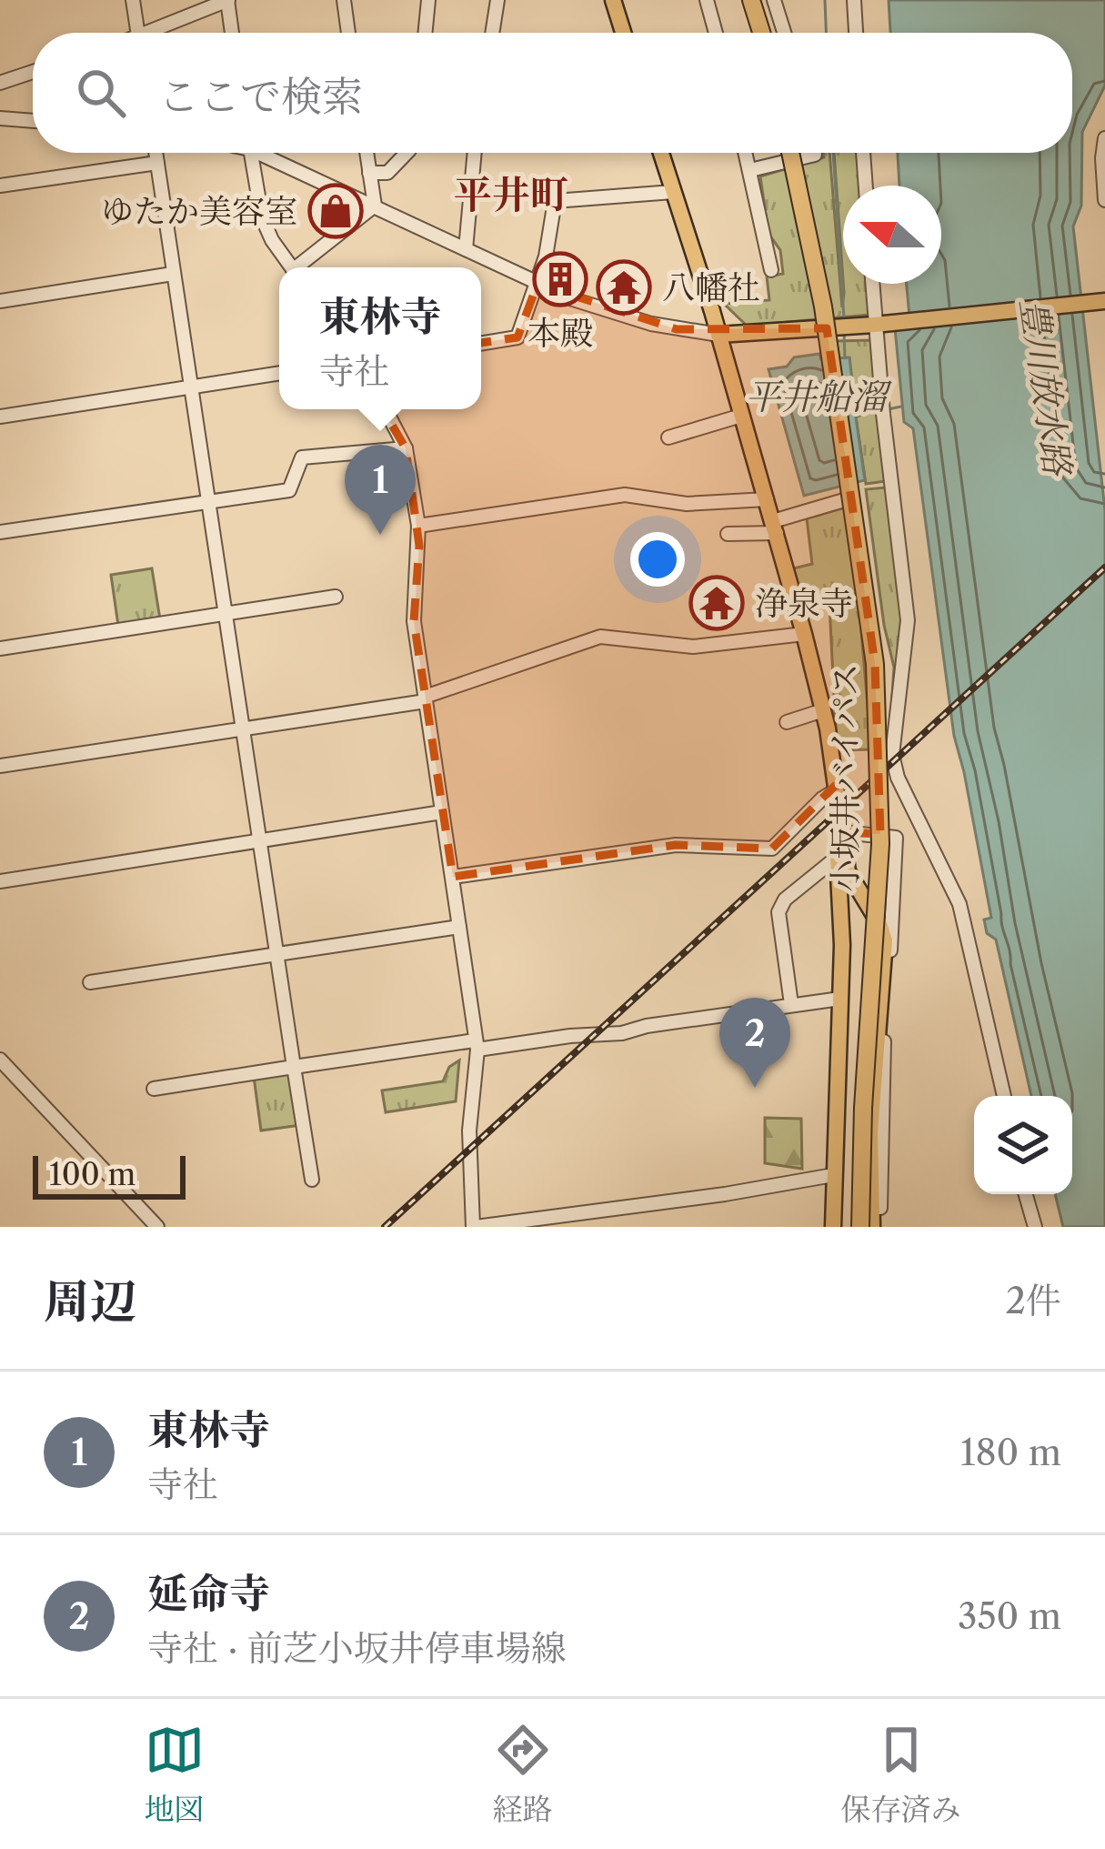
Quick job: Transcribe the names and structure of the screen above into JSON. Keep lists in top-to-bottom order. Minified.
{"streets":{"highway":["小坂井バイパス"]},"districts":["平井町"],"water":["豊川放水路","平井船溜"],"places":{"shop":["ゆたか美容室"],"building":["本殿"],"temple":["八幡社","浄泉寺"]},"scale_bar":"100 m","north":"left","page":{"search":"ここで検索","popup":["東林寺","寺社"],"pins":["1","2"],"scale":"100 m","heading":["周辺","2件"],"list":[{"mark":"1","name":"東林寺","note":"寺社","value":"180 m"},{"mark":"2","name":"延命寺","note":"寺社 · 前芝小坂井停車場線","value":"350 m"}],"nav":["地図","経路","保存済み"]}}
